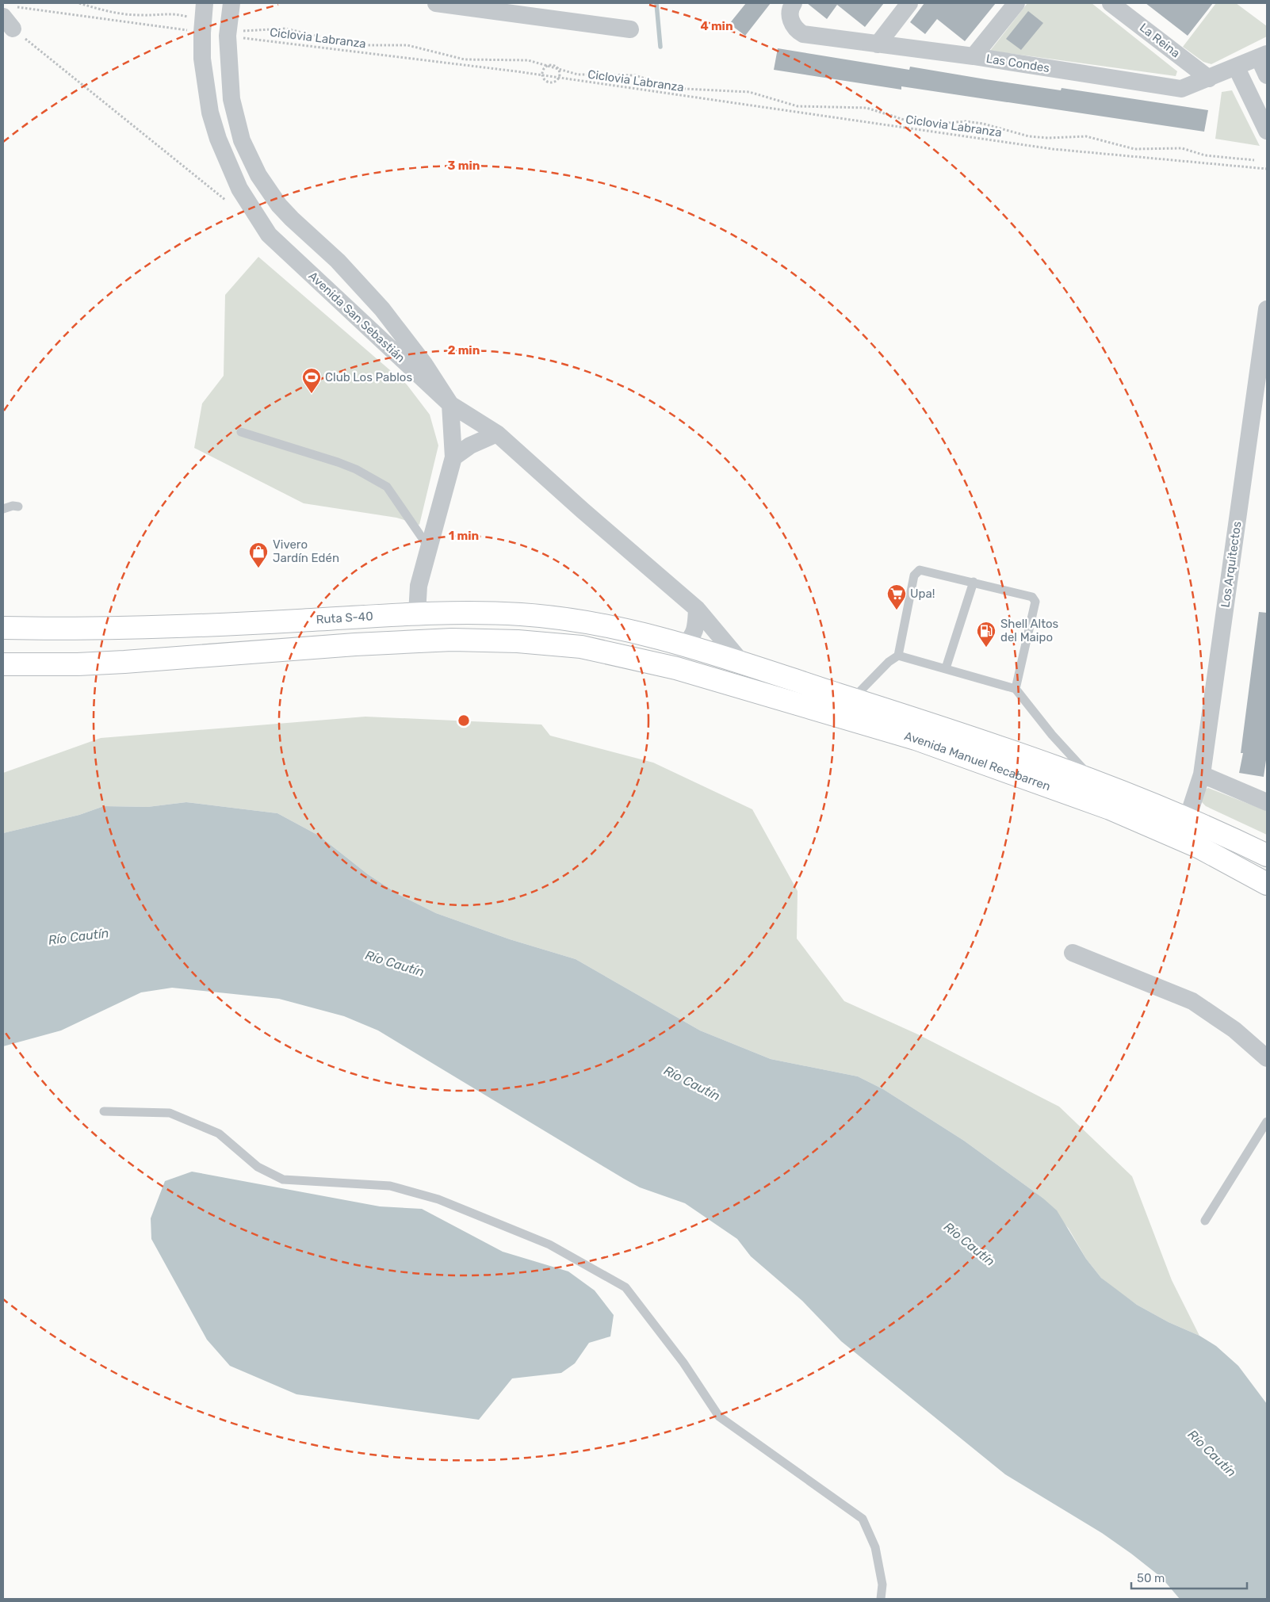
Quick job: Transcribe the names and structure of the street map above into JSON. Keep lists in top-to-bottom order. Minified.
{"streets":{"main road":["Ruta S-40","Avenida Manuel Recabarren"],"street":["La Reina","Las Condes","Avenida San Sebastián","Los Arquitectos"],"path":["Ciclovia Labranza"]},"crossings":[["Ciclovia Labranza","Avenida San Sebastián"],["La Reina","Las Condes"],["Los Arquitectos","Avenida Manuel Recabarren"],["Ruta S-40","Avenida Manuel Recabarren"]],"water":["Río Cautín"],"places":{"sports":["Club Los Pablos"],"shop":["Vivero Jardín Edén"],"supermarket":["Upa!"],"fuel station":["Shell Altos del Maipo"]},"scale_bar":"50 m","rings":["4 min","3 min","2 min","1 min"]}
